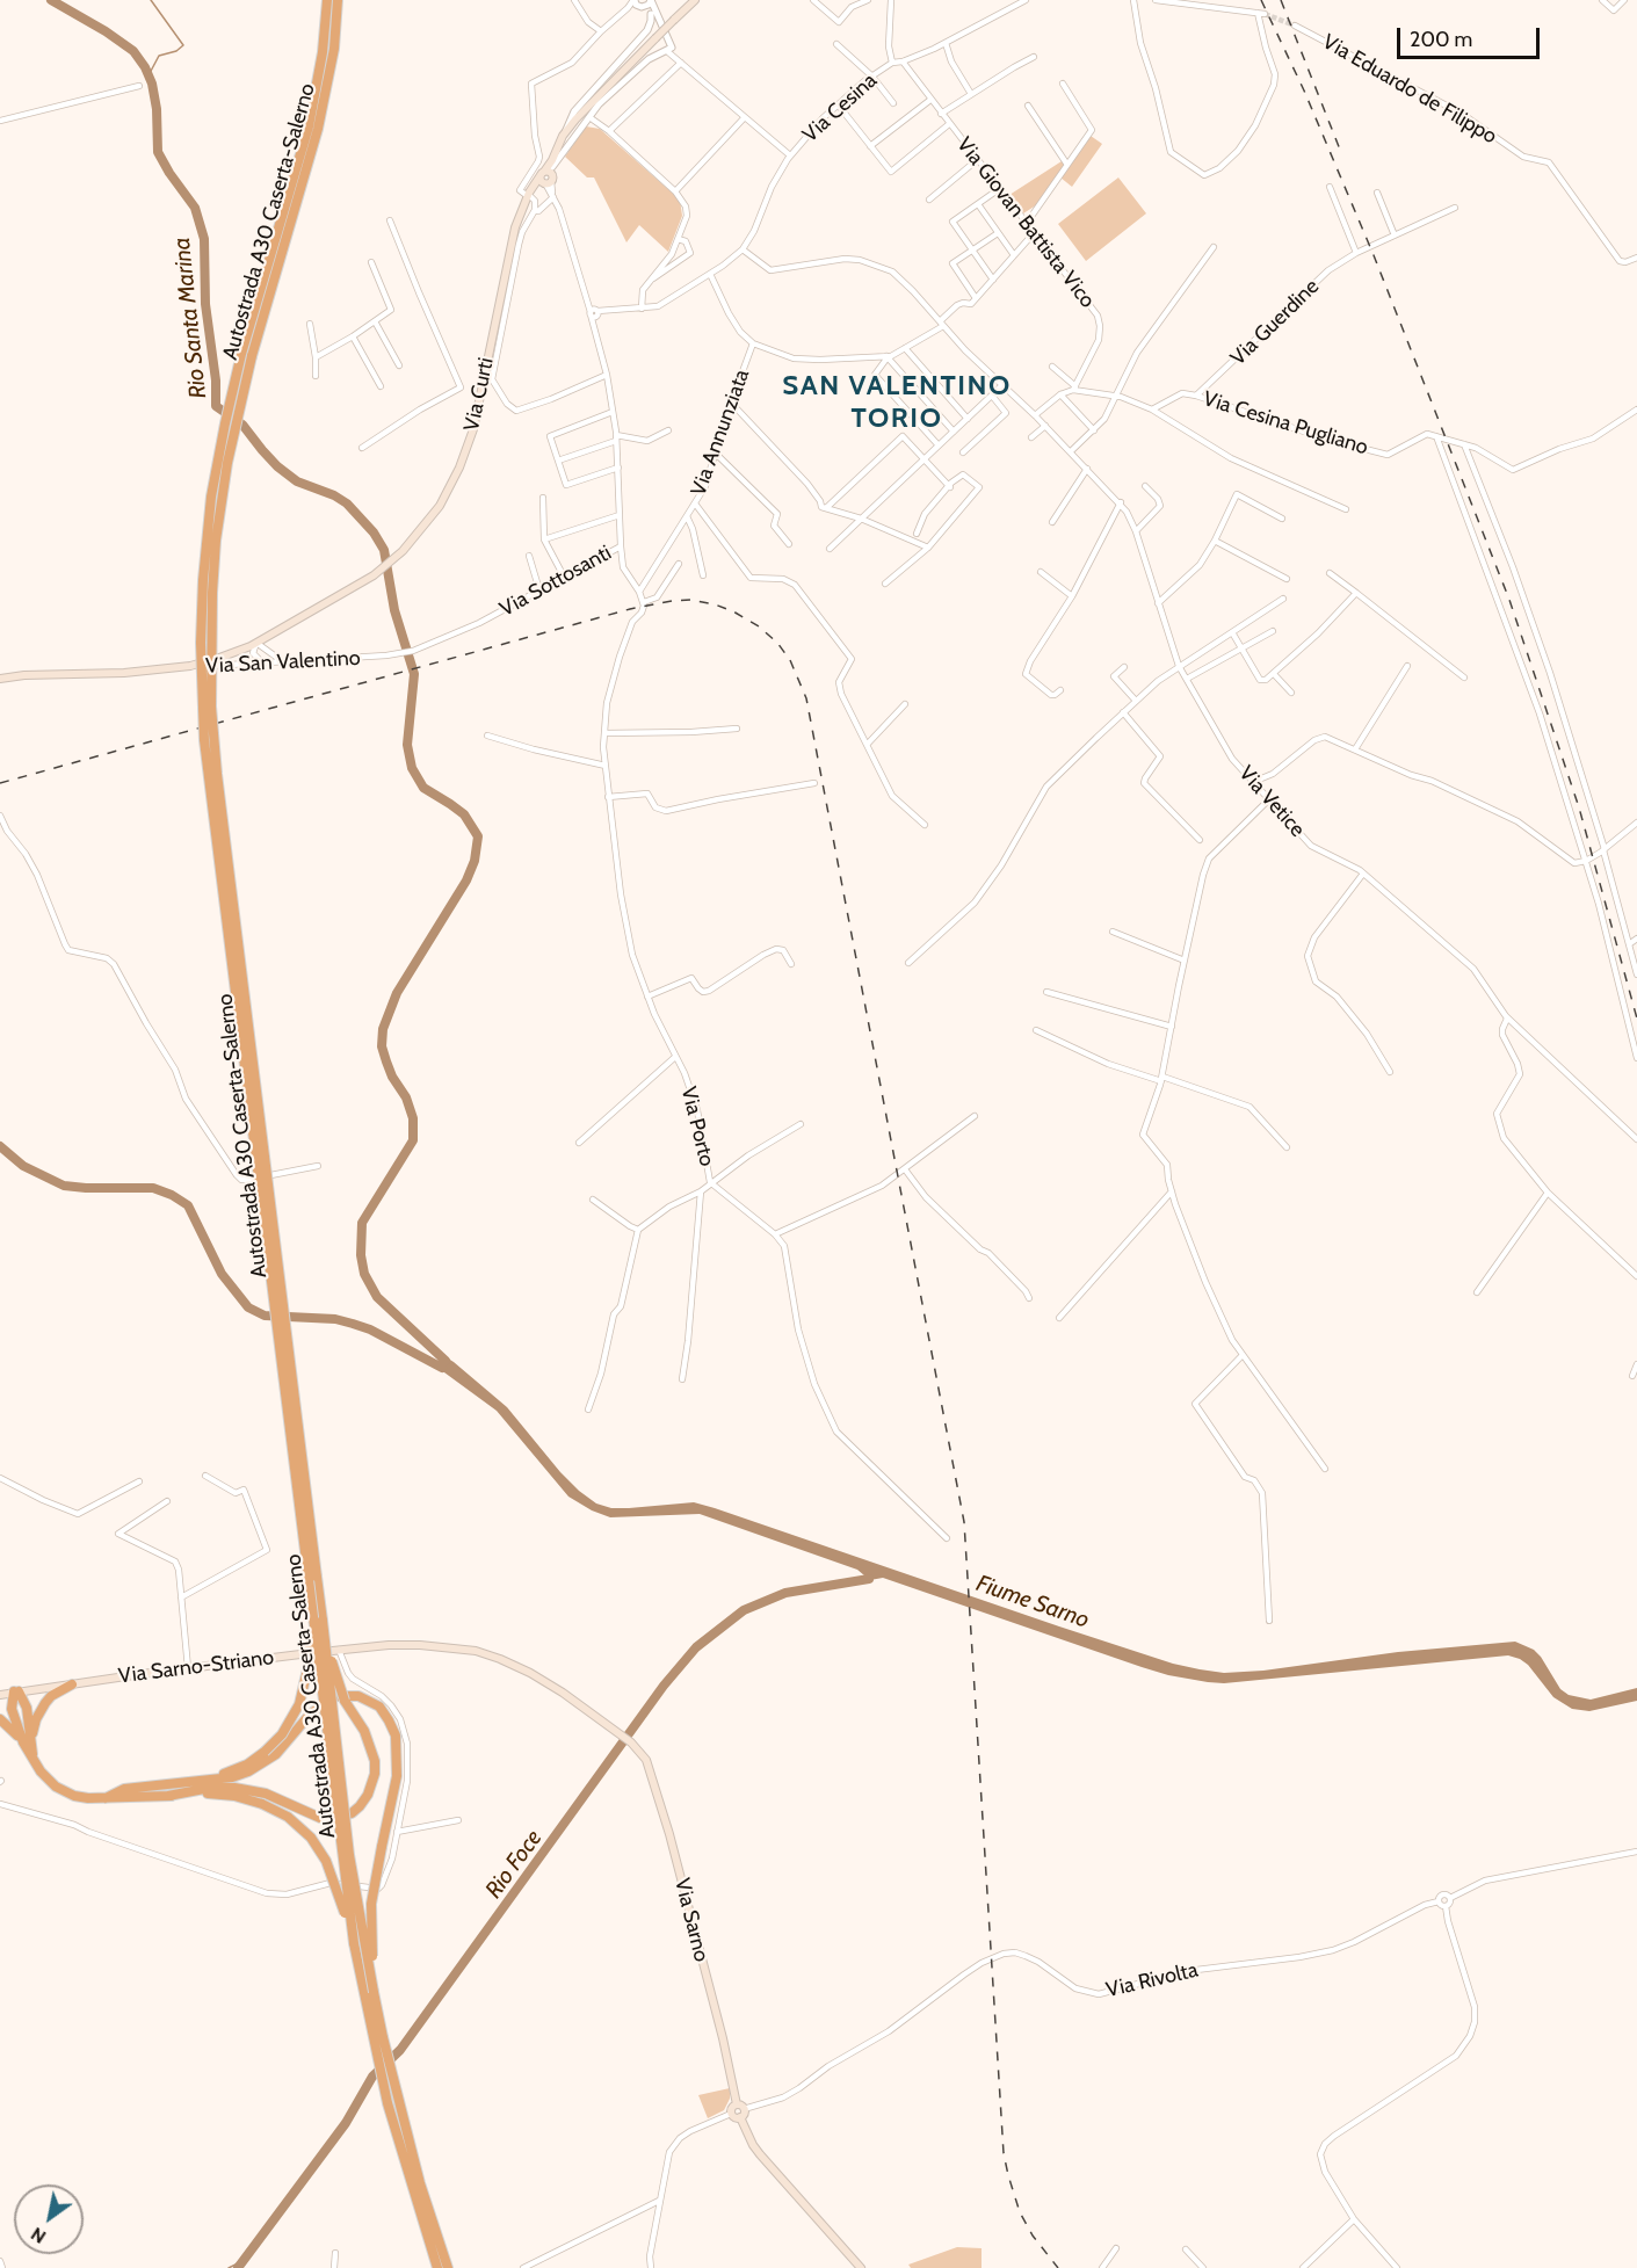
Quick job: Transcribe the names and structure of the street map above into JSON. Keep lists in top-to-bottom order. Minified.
{"streets":{"highway":["Autostrada A30 Caserta-Salerno"],"main road":["Via Curti","Via San Valentino","Via Sarno-Striano","Via Sarno"],"street":["Via Eduardo de Filippo","Via Cesina","Via Giovan Battista Vico","Via Guerdine","Via Cesina Pugliano","Via Annunziata","Via Sottosanti","Via Vetice","Via Porto","Via Rivolta"]},"crossings":[["Via Cesina","Via Giovan Battista Vico"],["Via Cesina","Via Vetice"],["Via Guerdine","Via Cesina Pugliano"],["Via Curti","Via Sottosanti"],["Via Curti","Via San Valentino"],["Via Sottosanti","Via San Valentino"],["Via Sarno-Striano","Via Sarno"],["Via Sarno","Via Rivolta"]],"districts":["SAN VALENTINO TORIO"],"water":["Rio Santa Marina","Fiume Sarno","Rio Foce"],"scale_bar":"200 m","north":"bottom left"}
